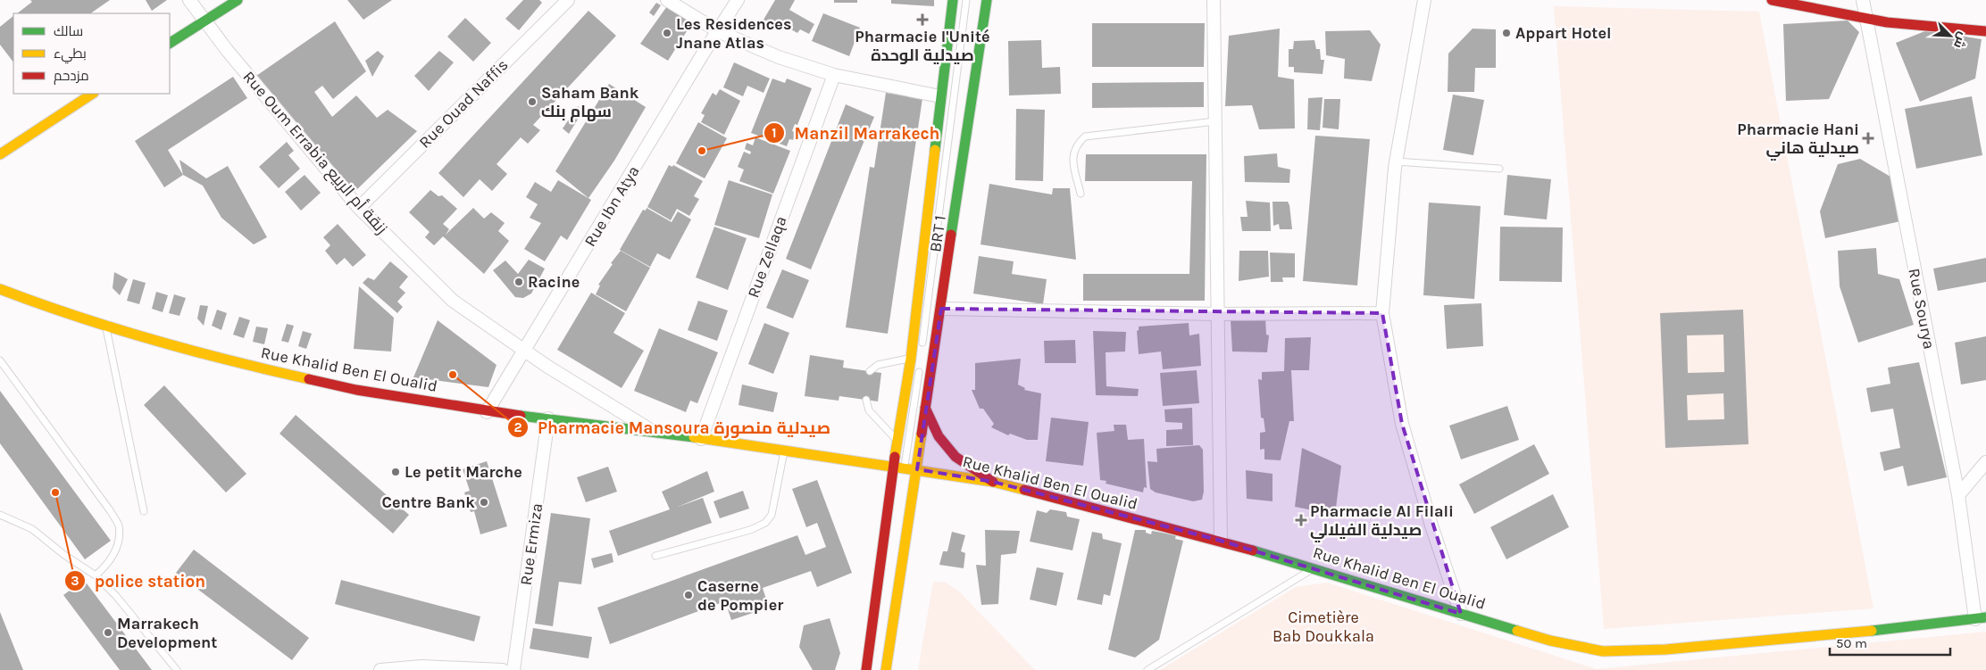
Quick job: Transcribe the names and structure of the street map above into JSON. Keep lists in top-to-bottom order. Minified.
{"streets":{"street":["Rue Ouad Naffis","Rue Oum Errabia زنقة أم الربيع","Rue Ibn Atya","Rue Zellaqa","Rue Sourya","Rue Khalid Ben El Oualid","Rue Ermiza"],"lane":["BRT 1"]},"crossings":[["Rue Ouad Naffis","Rue Oum Errabia زنقة أم الربيع"],["Rue Oum Errabia زنقة أم الربيع","Rue Ibn Atya"],["Rue Oum Errabia زنقة أم الربيع","Rue Khalid Ben El Oualid"],["Rue Ibn Atya","Rue Khalid Ben El Oualid"],["Rue Zellaqa","Rue Khalid Ben El Oualid"],["Rue Sourya","Rue Khalid Ben El Oualid"],["Rue Khalid Ben El Oualid","Rue Ermiza"]],"parks":["Cimetière Bab Doukkala"],"places":{"health":["Pharmacie l'Unité صيدلية الوحدة","Pharmacie Hani صيدلية هاني","Pharmacie Al Filali صيدلية الفيلالي"],"other":["Les Residences Jnane Atlas","Appart Hotel","Saham Bank سهام بنك","Manzil Marrakech","Racine","Pharmacie Mansoura صيدلية منصورة","Le petit Marche","police station","Centre Bank","Caserne de Pompier","Marrakech Development"]},"legend":["سالك","بطيء","مزدحم"],"scale_bar":"50 m","north":"bottom right"}
